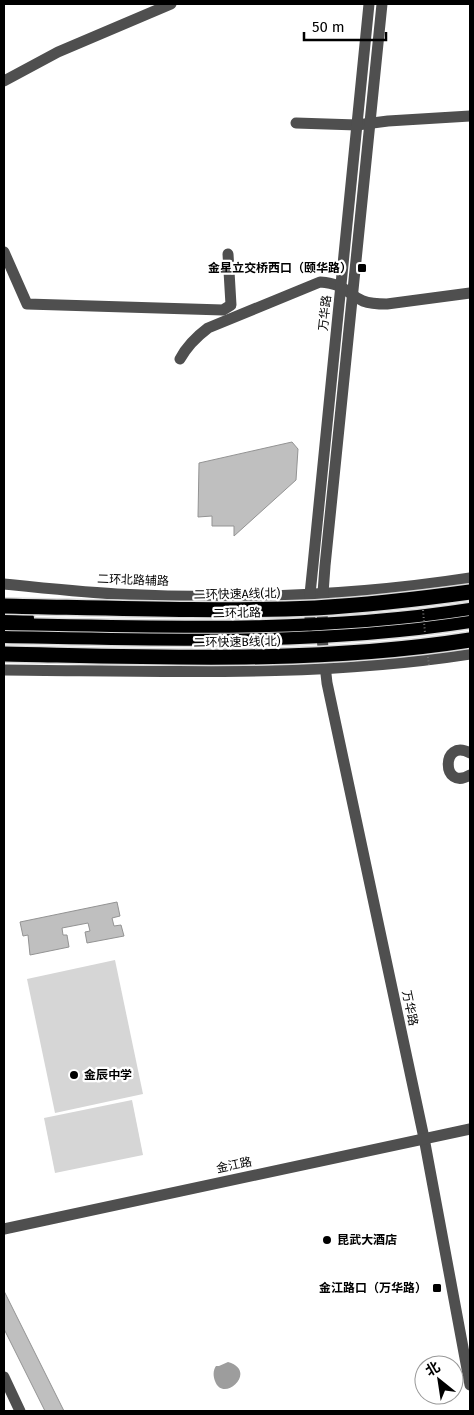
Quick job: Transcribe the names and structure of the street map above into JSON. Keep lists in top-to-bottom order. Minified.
{"streets":{"highway":["二环快速A线(北)","二环快速B线(北)"],"main road":["二环北路"],"street":["万华路","二环北路辅路","金江路"]},"crossings":[["万华路","二环北路辅路"],["万华路","二环北路"],["万华路","金江路"]],"places":{"transit":["金星立交桥西口（颐华路）","金江路口（万华路）"],"other":["金辰中学","昆武大酒店"]},"scale_bar":"50 m","north":"top left"}
